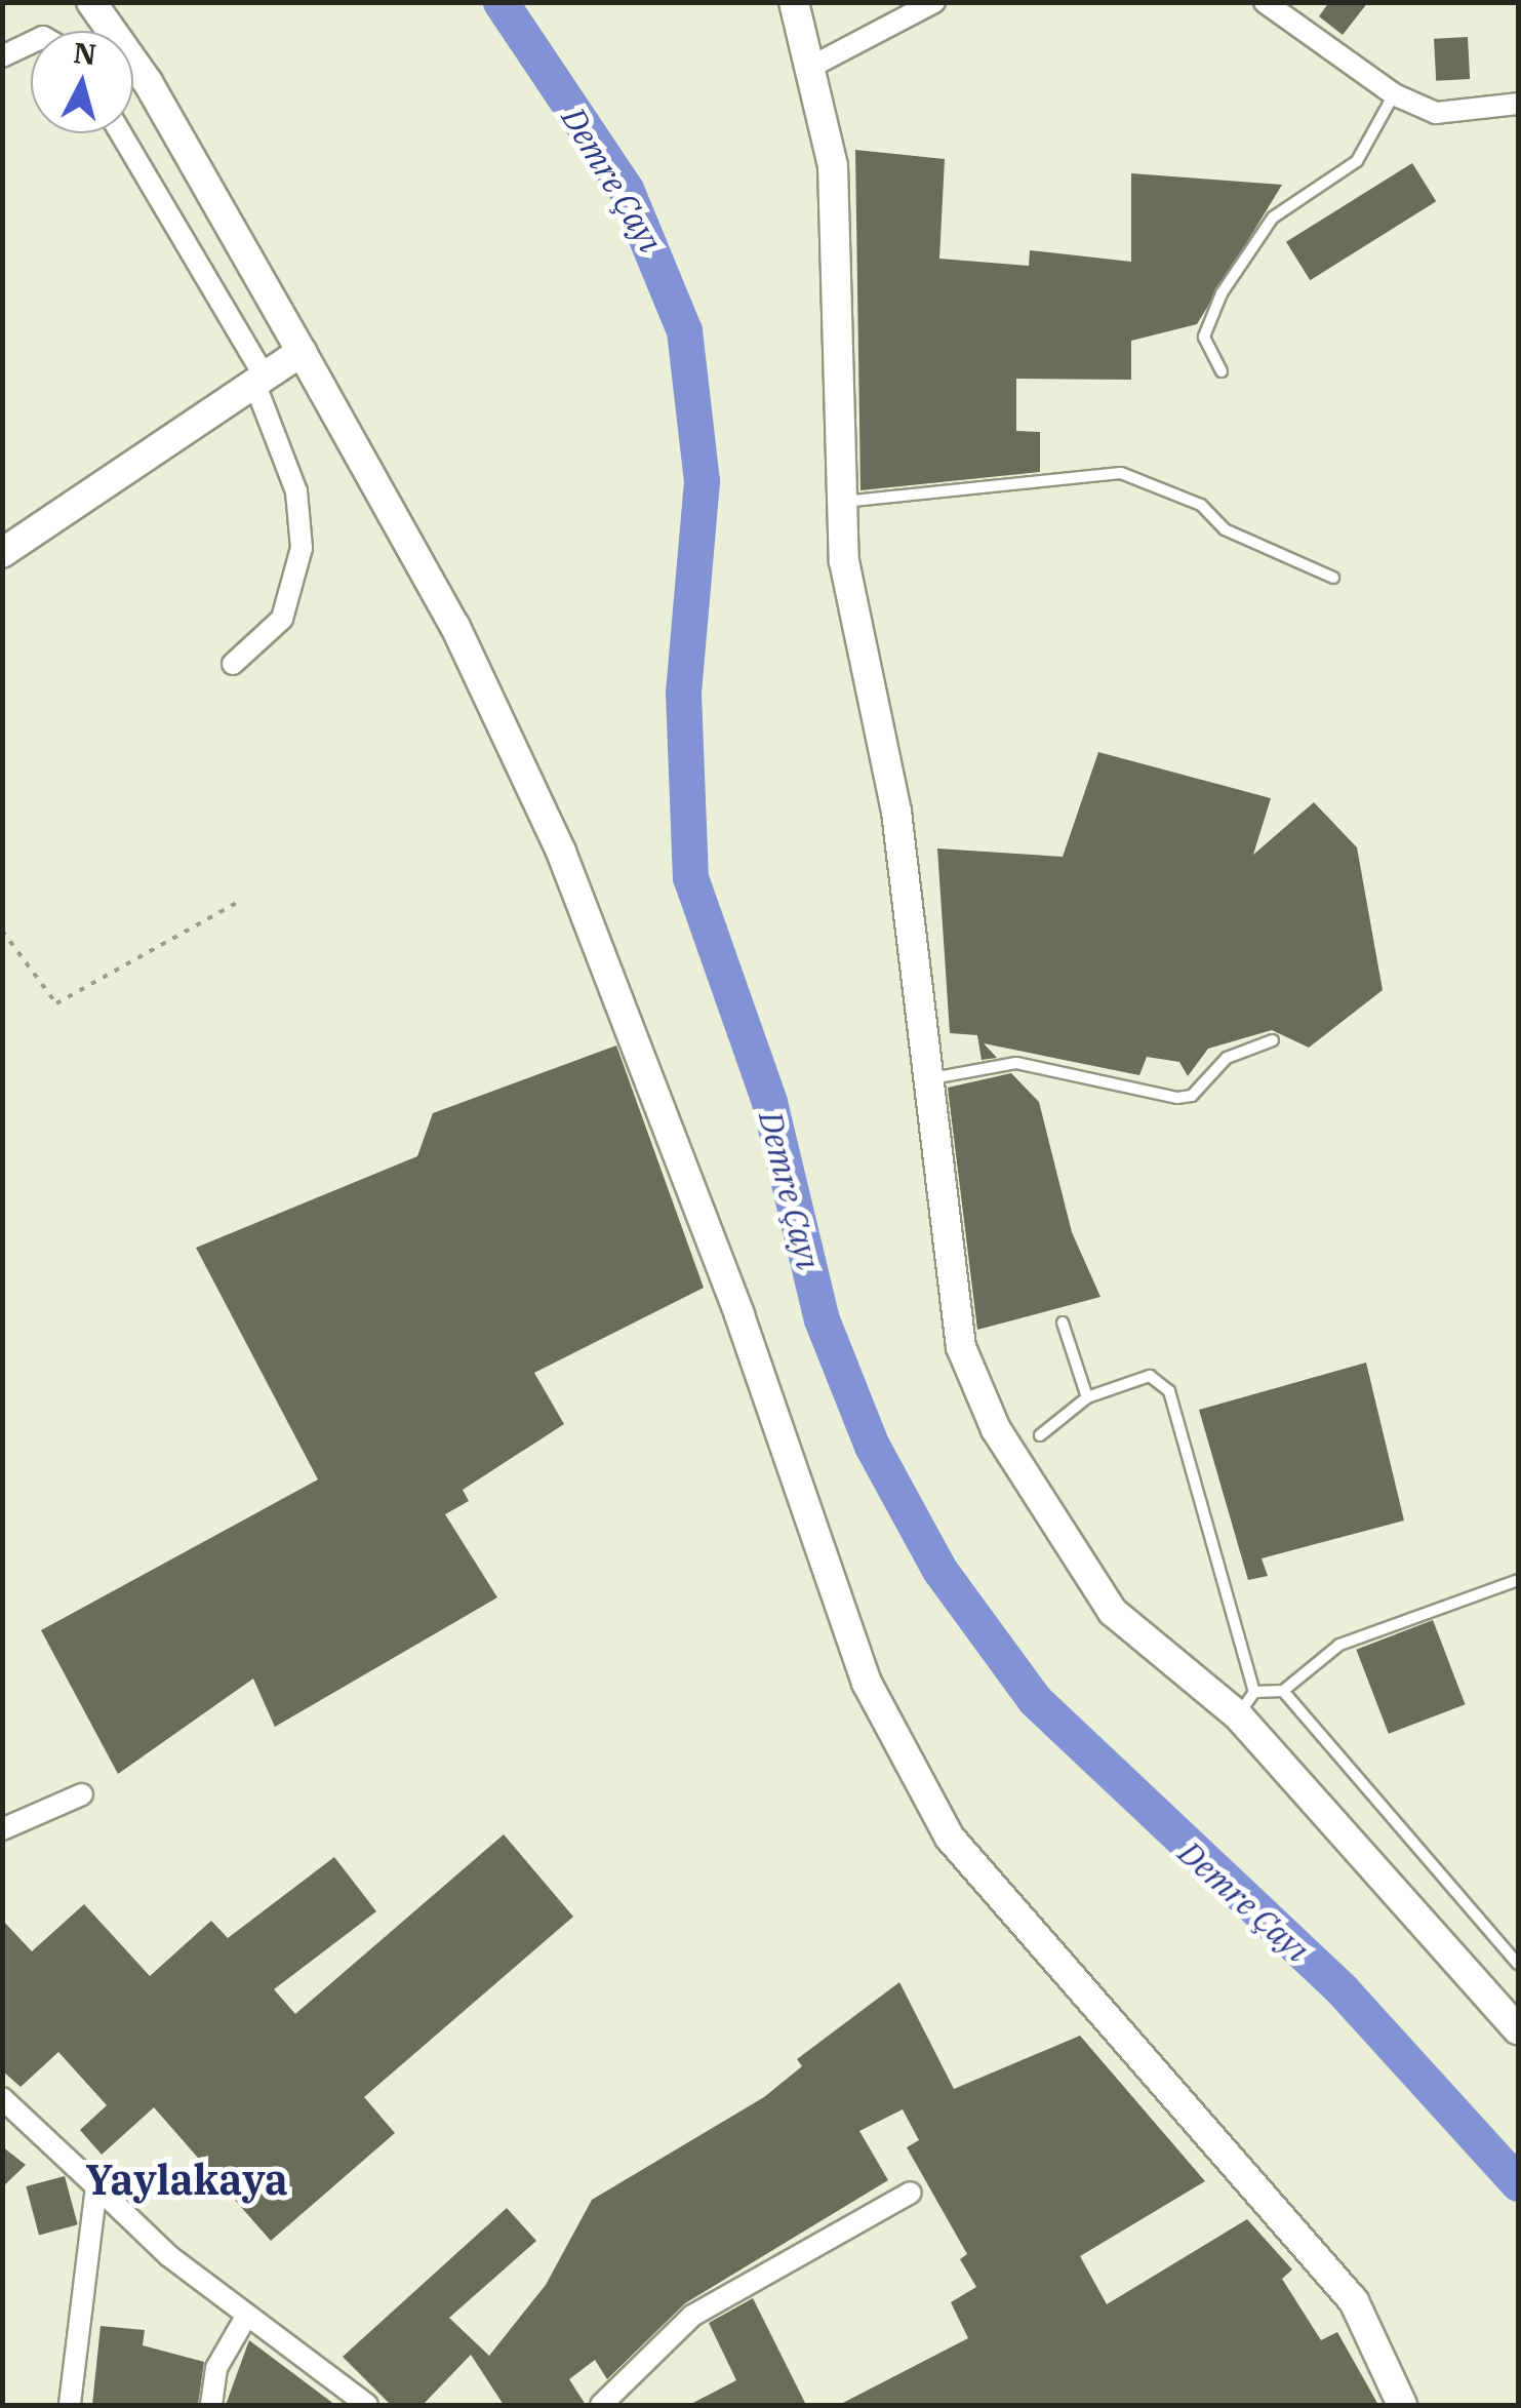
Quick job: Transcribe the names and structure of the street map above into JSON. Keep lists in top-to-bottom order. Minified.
{"districts":["Yaylakaya"],"water":["Demre Çayı"],"north":"top"}
